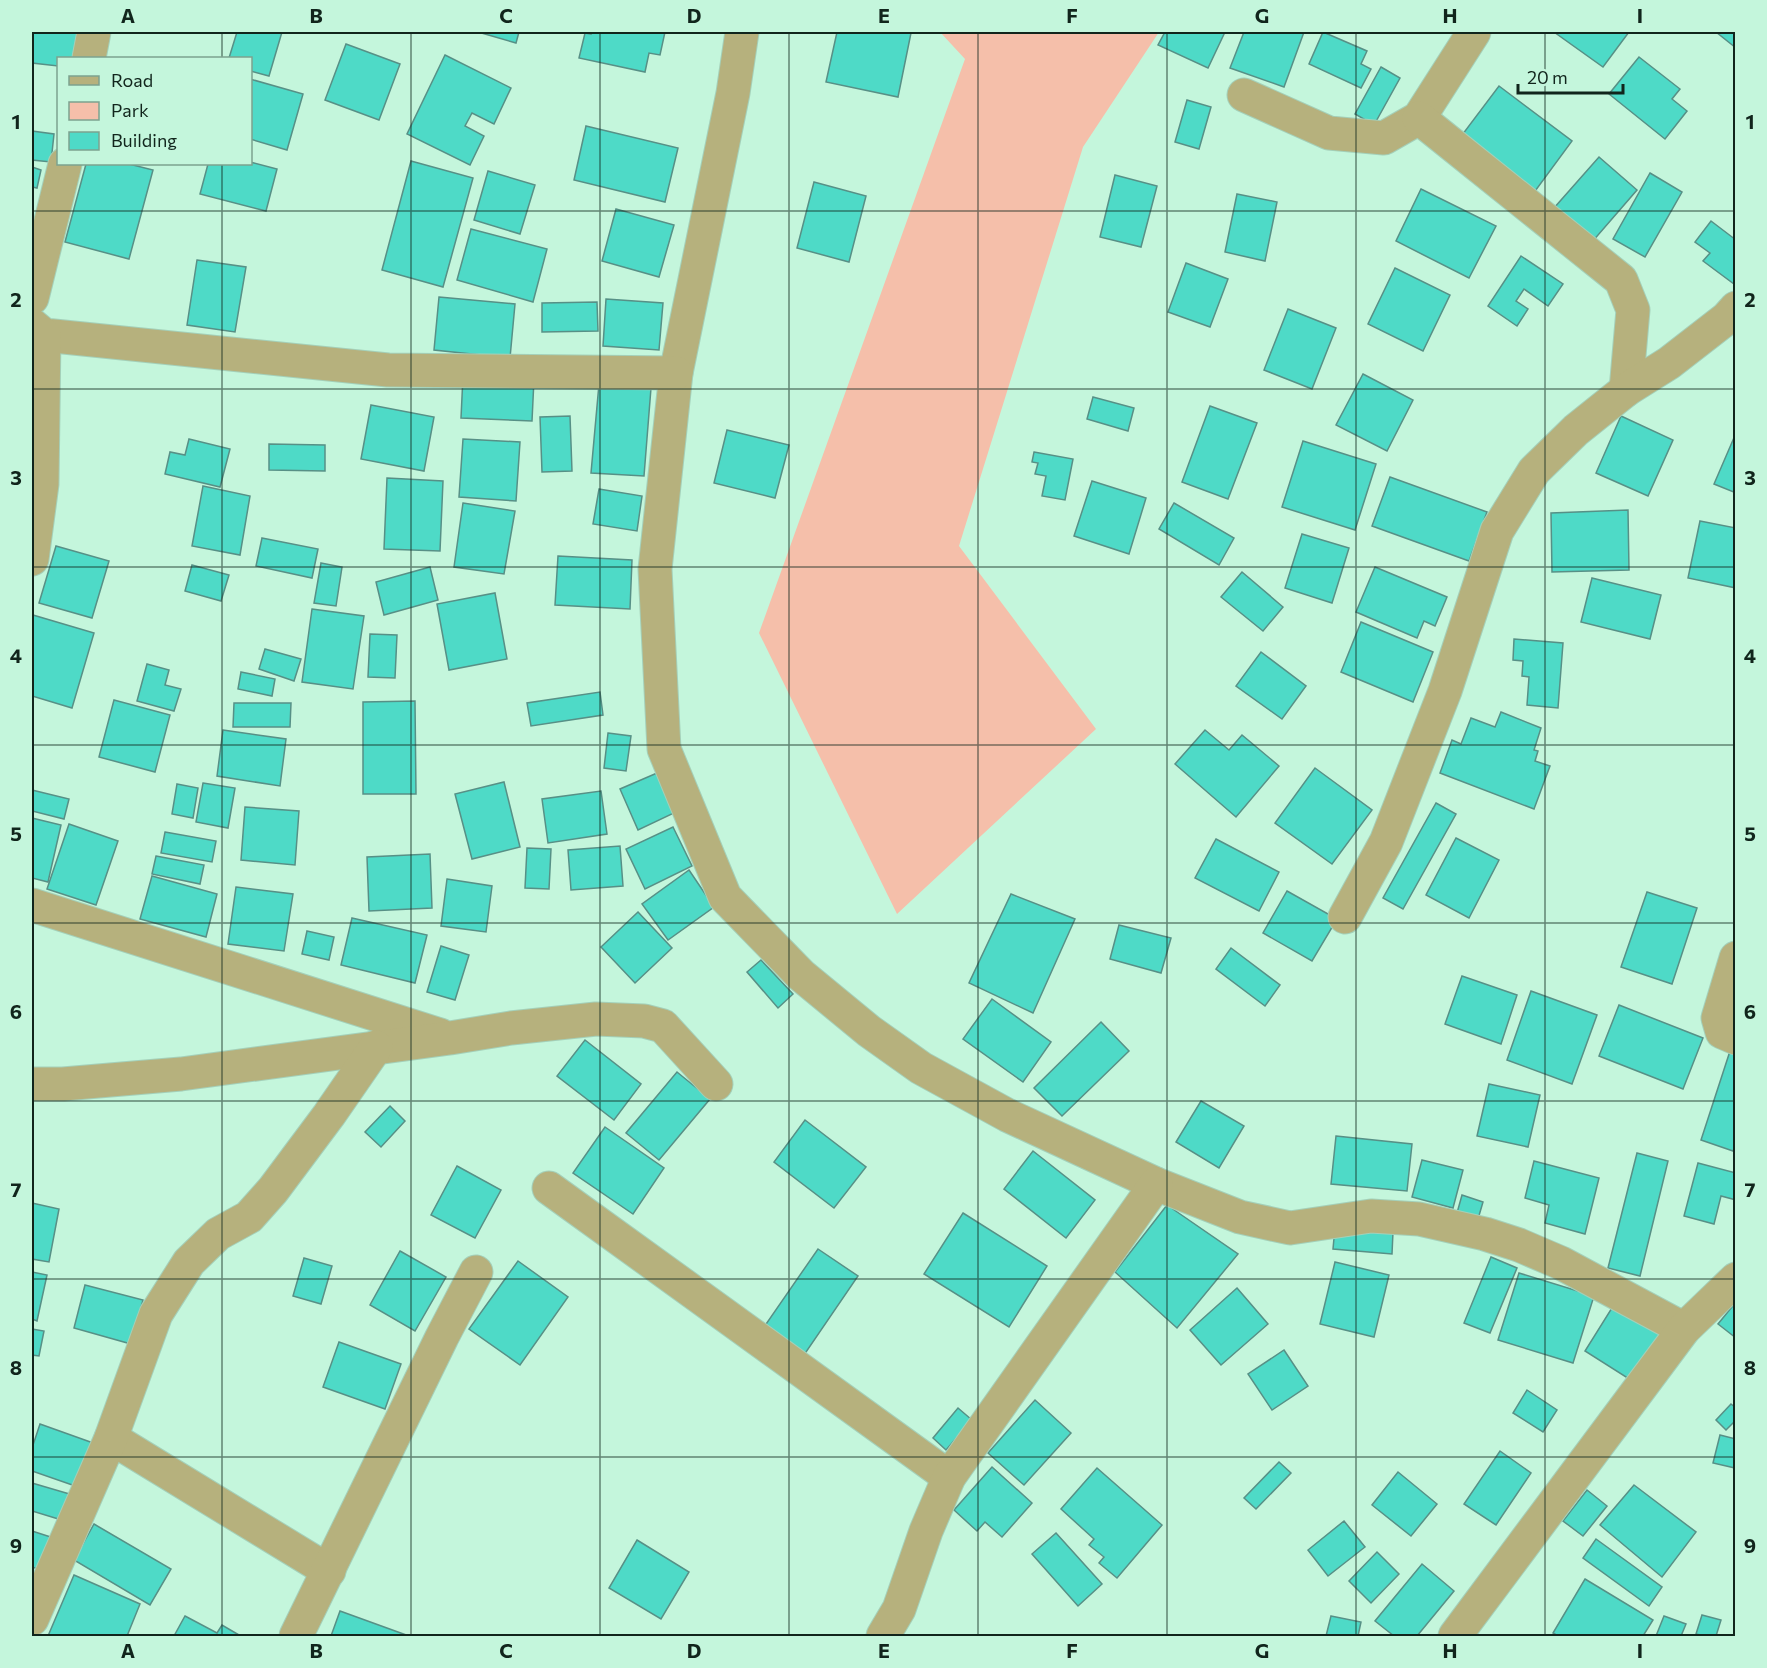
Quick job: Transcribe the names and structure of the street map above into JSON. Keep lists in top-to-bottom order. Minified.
{"legend":["Road","Park","Building"],"scale_bar":"20 m","grid":{"columns":["A","B","C","D","E","F","G","H","I"],"rows":["1","2","3","4","5","6","7","8","9"]}}
